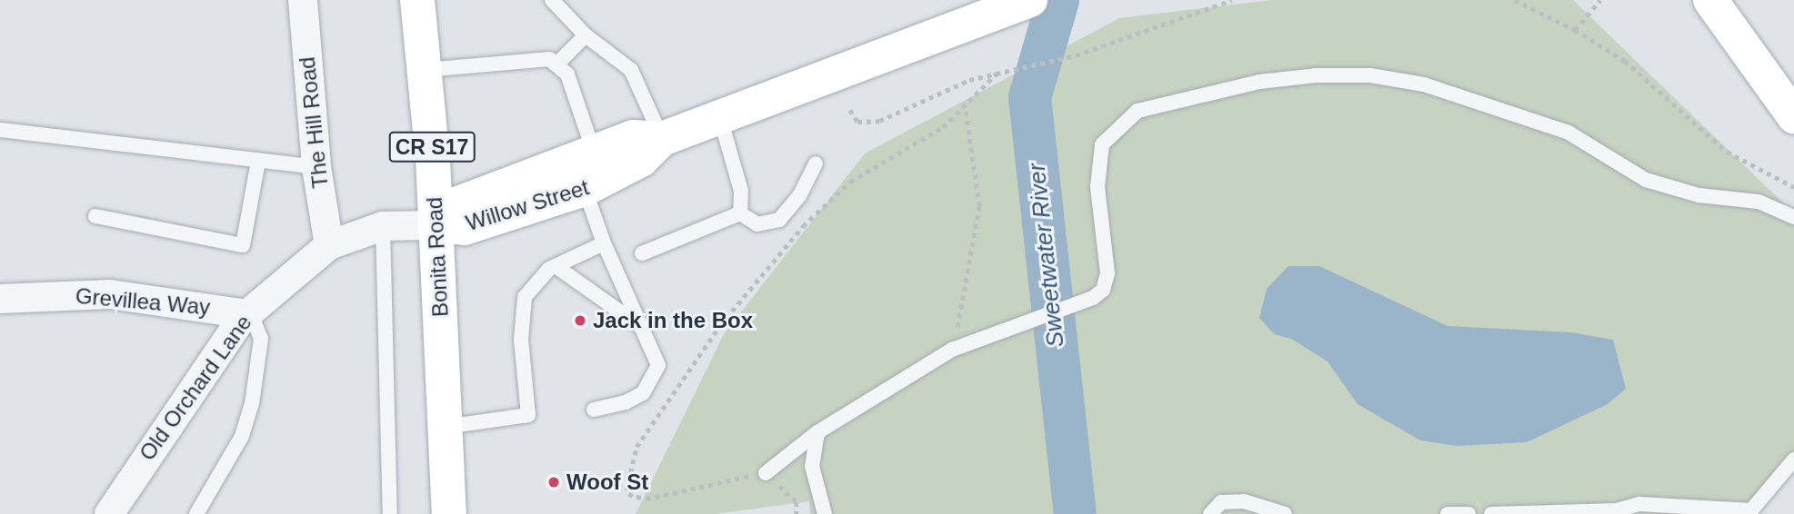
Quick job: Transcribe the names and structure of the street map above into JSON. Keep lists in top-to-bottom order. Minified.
{"streets":{"main road":["CR S17","Willow Street","Bonita Road"],"street":["The Hill Road","Grevillea Way","Old Orchard Lane"]},"crossings":[["The Hill Road","Old Orchard Lane"],["Willow Street","Bonita Road"],["Willow Street","Old Orchard Lane"],["Bonita Road","Old Orchard Lane"],["Grevillea Way","Old Orchard Lane"]],"water":["Sweetwater River"],"places":["Jack in the Box","Woof St"]}
